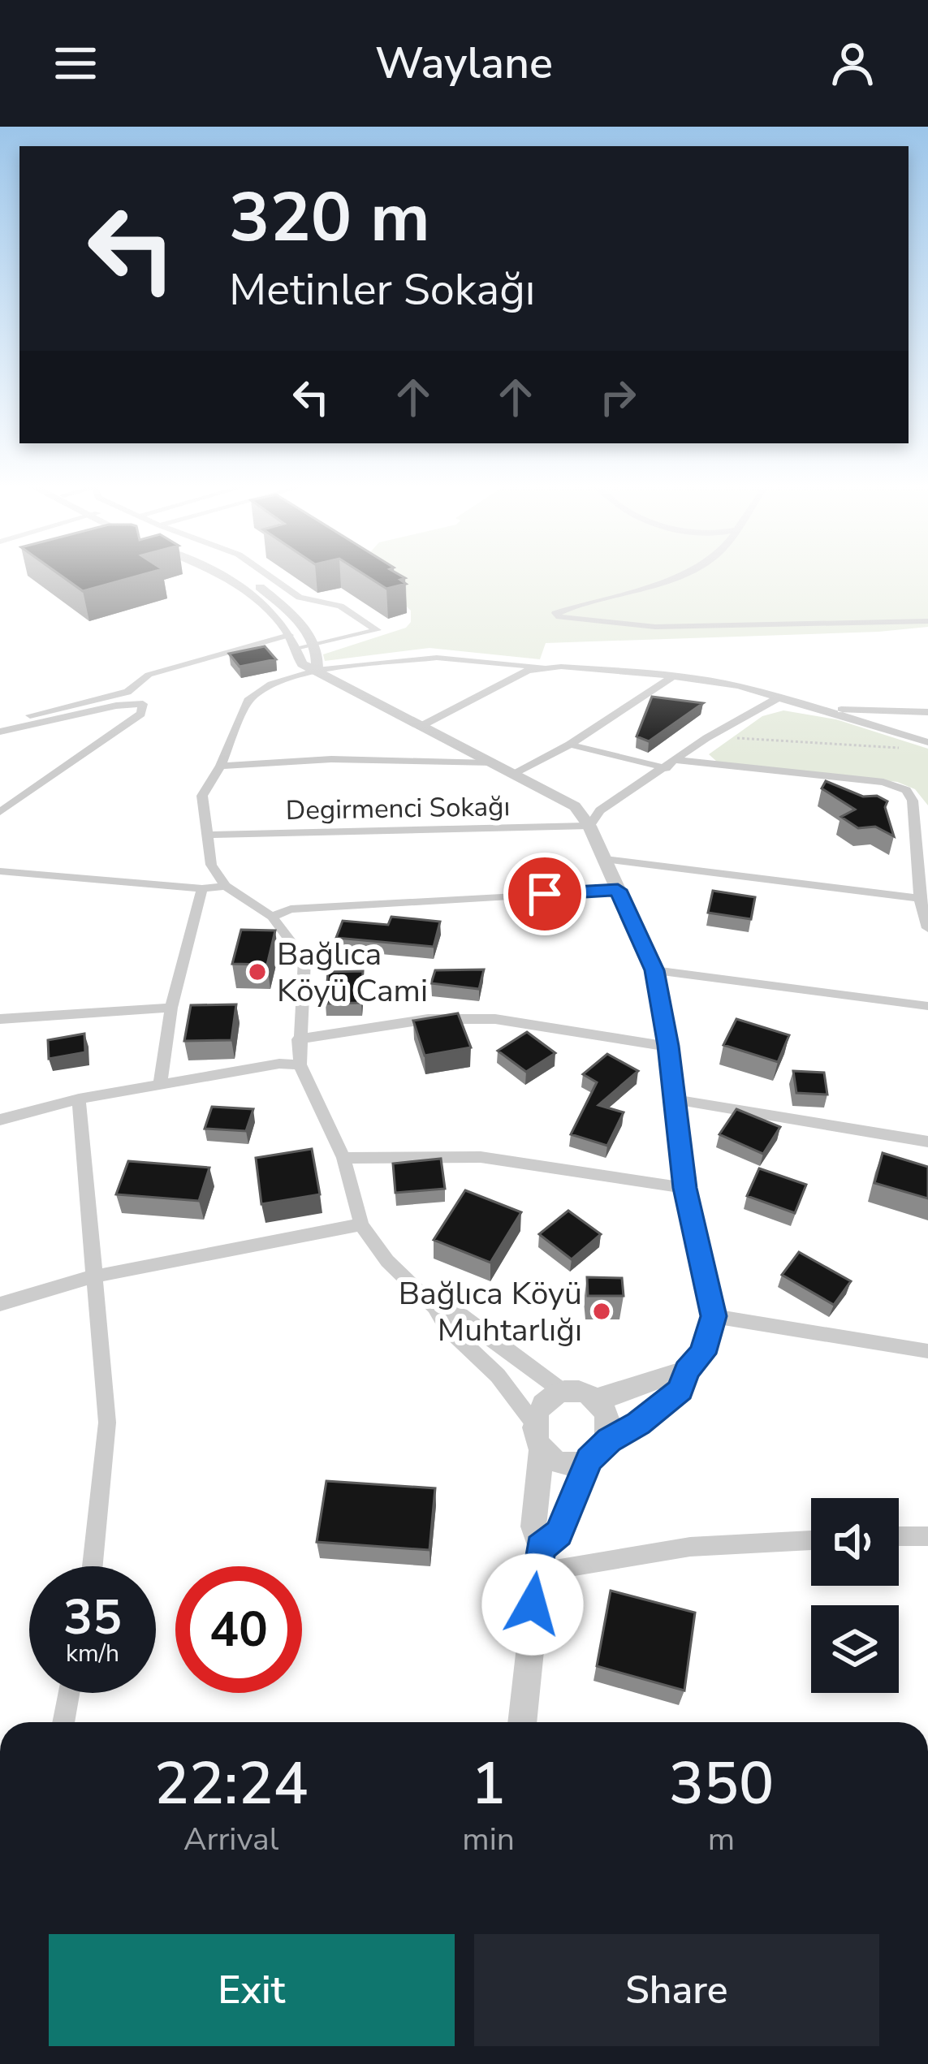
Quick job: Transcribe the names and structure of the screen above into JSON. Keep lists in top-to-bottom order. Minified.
{"streets":{"street":["Degirmenci Sokağı"]},"places":["Bağlıca Köyü Cami","Bağlıca Köyü Muhtarlığı"],"page":{"header":"Waylane","turn":["320 m","Metinler Sokağı"],"speed":"35 km/h","limit":"40","eta":["22:24","Arrival","1","min","350","m"],"buttons":["Exit","Share"]}}
